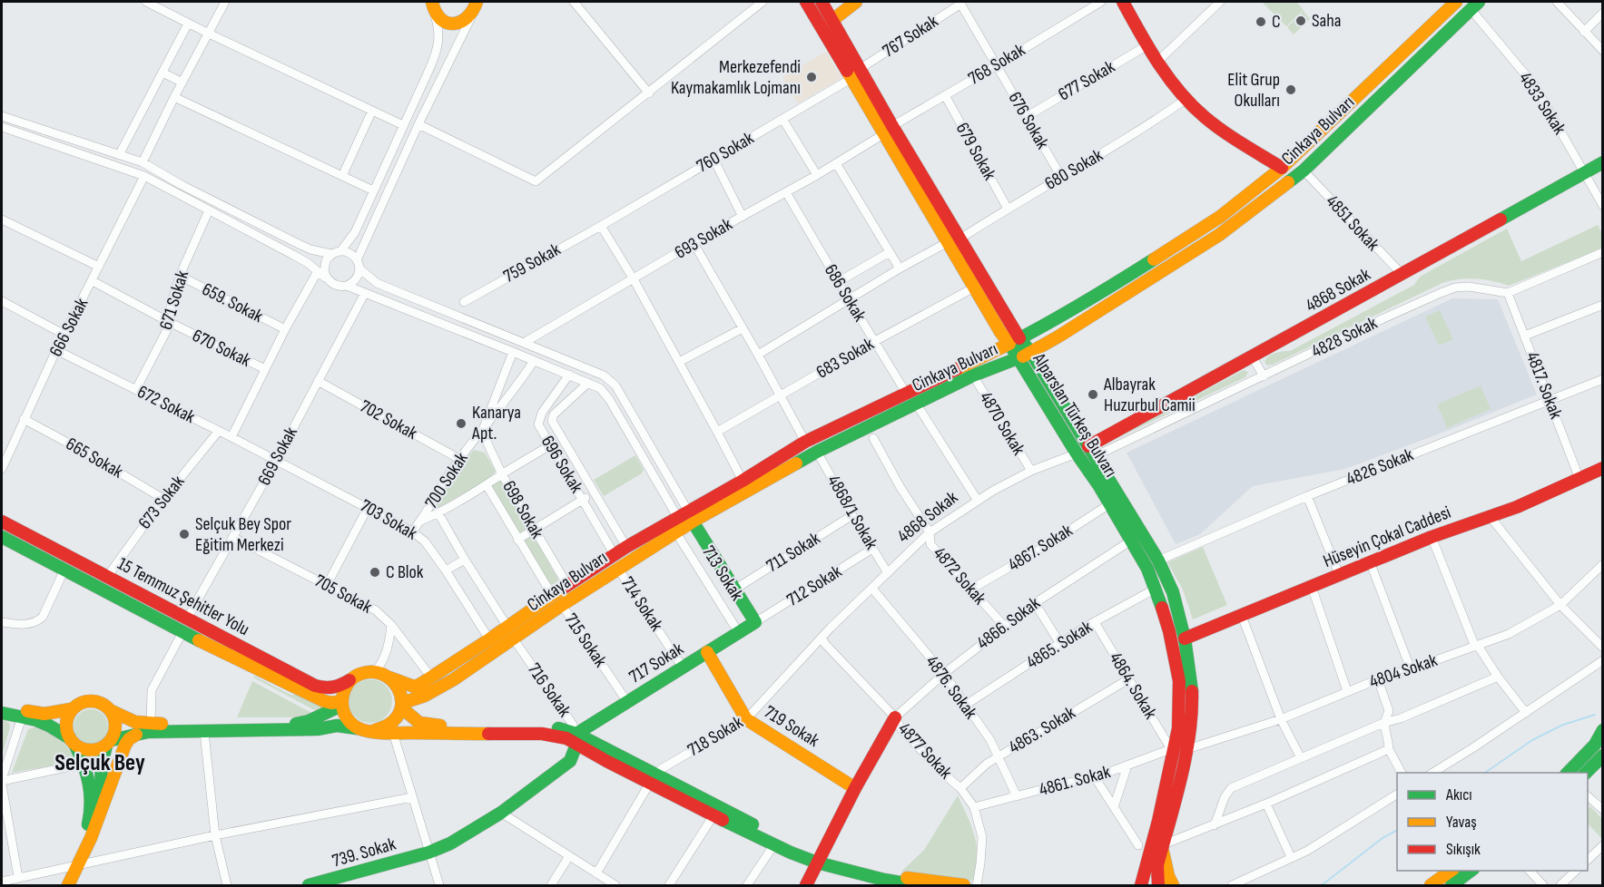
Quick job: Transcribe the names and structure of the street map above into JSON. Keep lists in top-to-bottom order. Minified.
{"streets":{"main road":["Cinkaya Bulvarı","4868 Sokak","Alparslan Türkeş Bulvarı","Hüseyin Çokal Caddesi","713 Sokak","15 Temmuz Şehitler Yolu","717 Sokak","719 Sokak","739. Sokak"],"street":["767 Sokak","768 Sokak","677 Sokak","4833 Sokak","676 Sokak","679 Sokak","760 Sokak","680 Sokak","4851 Sokak","693 Sokak","759 Sokak","686 Sokak","671 Sokak","659. Sokak","666 Sokak","4828 Sokak","670 Sokak","683 Sokak","4817. Sokak","672 Sokak","702 Sokak","4870 Sokak","669 Sokak","665 Sokak","696 Sokak","4826 Sokak","700 Sokak","673 Sokak","698 Sokak","4868/1 Sokak","703 Sokak","4867. Sokak","711 Sokak","4872 Sokak","712 Sokak","705 Sokak","714 Sokak","4866. Sokak","715 Sokak","4865. Sokak","4804 Sokak","4864. Sokak","4876. Sokak","716 Sokak","4863. Sokak","718 Sokak","4877 Sokak","4861. Sokak"]},"crossings":[["767 Sokak","676 Sokak"],["767 Sokak","Alparslan Türkeş Bulvarı"],["768 Sokak","676 Sokak"],["768 Sokak","679 Sokak"],["768 Sokak","693 Sokak"],["768 Sokak","Alparslan Türkeş Bulvarı"],["677 Sokak","676 Sokak"],["4833 Sokak","Cinkaya Bulvarı"],["4833 Sokak","4868 Sokak"],["676 Sokak","680 Sokak"],["Cinkaya Bulvarı","4851 Sokak"],["Cinkaya Bulvarı","686 Sokak"],["Cinkaya Bulvarı","Alparslan Türkeş Bulvarı"],["Cinkaya Bulvarı","4870 Sokak"],["Cinkaya Bulvarı","696 Sokak"],["Cinkaya Bulvarı","698 Sokak"],["Cinkaya Bulvarı","4868/1 Sokak"],["Cinkaya Bulvarı","703 Sokak"],["Cinkaya Bulvarı","713 Sokak"],["Cinkaya Bulvarı","705 Sokak"],["Cinkaya Bulvarı","15 Temmuz Şehitler Yolu"],["Cinkaya Bulvarı","714 Sokak"],["Cinkaya Bulvarı","715 Sokak"],["Cinkaya Bulvarı","716 Sokak"],["679 Sokak","680 Sokak"],["760 Sokak","759 Sokak"],["760 Sokak","Alparslan Türkeş Bulvarı"],["680 Sokak","Alparslan Türkeş Bulvarı"],["4851 Sokak","4868 Sokak"],["693 Sokak","686 Sokak"],["693 Sokak","Alparslan Türkeş Bulvarı"],["4868 Sokak","4828 Sokak"],["4868 Sokak","Alparslan Türkeş Bulvarı"],["4868 Sokak","4870 Sokak"],["4868 Sokak","4868/1 Sokak"],["4868 Sokak","4872 Sokak"],["4868 Sokak","4876. Sokak"],["4868 Sokak","718 Sokak"],["4868 Sokak","4877 Sokak"],["686 Sokak","683 Sokak"],["671 Sokak","659. Sokak"],["671 Sokak","670 Sokak"],["671 Sokak","672 Sokak"],["666 Sokak","670 Sokak"],["666 Sokak","672 Sokak"],["666 Sokak","665 Sokak"],["4828 Sokak","4817. Sokak"],["4828 Sokak","Alparslan Türkeş Bulvarı"],["683 Sokak","Alparslan Türkeş Bulvarı"],["4817. Sokak","4826 Sokak"],["4817. Sokak","Hüseyin Çokal Caddesi"],["672 Sokak","669 Sokak"],["672 Sokak","673 Sokak"],["672 Sokak","703 Sokak"],["Alparslan Türkeş Bulvarı","4826 Sokak"],["Alparslan Türkeş Bulvarı","Hüseyin Çokal Caddesi"],["Alparslan Türkeş Bulvarı","4867. Sokak"],["Alparslan Türkeş Bulvarı","4866. Sokak"],["Alparslan Türkeş Bulvarı","4865. Sokak"],["Alparslan Türkeş Bulvarı","4804 Sokak"],["Alparslan Türkeş Bulvarı","4864. Sokak"],["Alparslan Türkeş Bulvarı","4861. Sokak"],["702 Sokak","669 Sokak"],["702 Sokak","700 Sokak"],["669 Sokak","703 Sokak"],["669 Sokak","705 Sokak"],["669 Sokak","15 Temmuz Şehitler Yolu"],["665 Sokak","673 Sokak"],["700 Sokak","698 Sokak"],["700 Sokak","703 Sokak"],["673 Sokak","15 Temmuz Şehitler Yolu"],["4868/1 Sokak","711 Sokak"],["4868/1 Sokak","712 Sokak"],["4867. Sokak","4872 Sokak"],["711 Sokak","713 Sokak"],["713 Sokak","712 Sokak"],["713 Sokak","717 Sokak"],["4872 Sokak","4866. Sokak"],["712 Sokak","717 Sokak"],["714 Sokak","717 Sokak"],["4866. Sokak","4876. Sokak"],["4866. Sokak","4877 Sokak"],["715 Sokak","717 Sokak"],["4865. Sokak","4864. Sokak"],["4865. Sokak","4876. Sokak"],["717 Sokak","716 Sokak"],["717 Sokak","719 Sokak"],["717 Sokak","739. Sokak"],["4864. Sokak","4863. Sokak"],["4864. Sokak","4861. Sokak"],["4876. Sokak","4863. Sokak"],["4876. Sokak","4861. Sokak"],["716 Sokak","739. Sokak"],["719 Sokak","718 Sokak"],["4863. Sokak","4877 Sokak"],["718 Sokak","4877 Sokak"],["4877 Sokak","4861. Sokak"]],"districts":["Selçuk Bey"],"places":["Saha","C","Merkezefendi Kaymakamlık Lojmanı","Elit Grup Okulları","Albayrak Huzurbul Camii","Kanarya Apt.","Selçuk Bey Spor Eğitim Merkezi","C Blok"],"legend":["Akıcı","Yavaş","Sıkışık"]}
